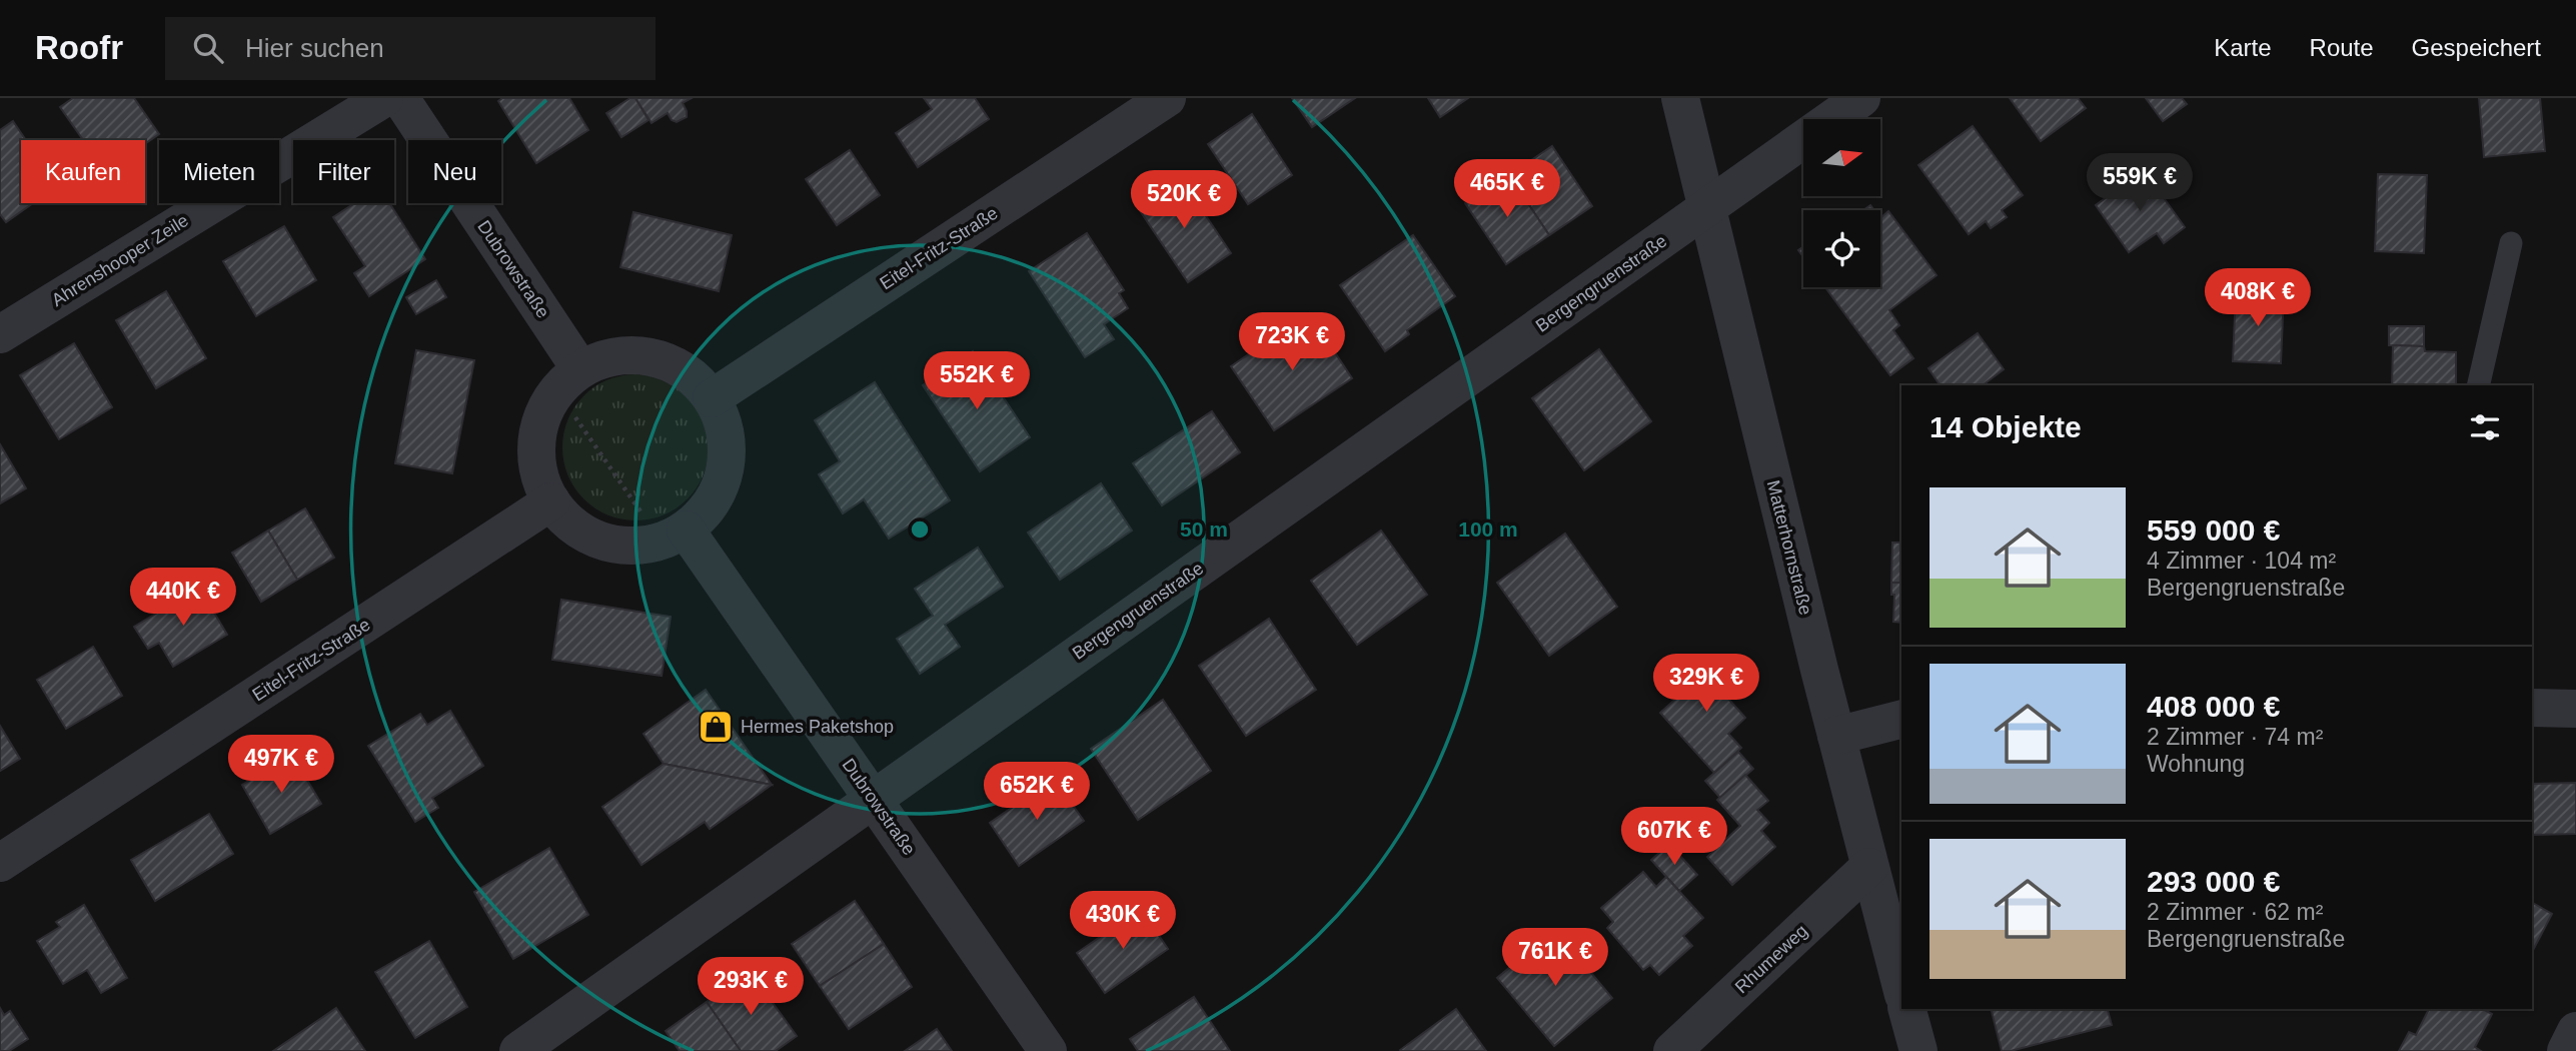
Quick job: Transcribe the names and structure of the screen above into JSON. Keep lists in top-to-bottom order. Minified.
{"streets":{"street":["Eitel-Fritz-Straße","Ahrenshooper Zeile","Dubrowstraße","Bergengruenstraße","Matterhornstraße","Rhumeweg"]},"crossings":[["Eitel-Fritz-Straße","Dubrowstraße"],["Dubrowstraße","Bergengruenstraße"],["Bergengruenstraße","Matterhornstraße"],["Matterhornstraße","Rhumeweg"]],"places":{"shop":["Hermes Paketshop"]},"north":"right","page":{"header":"Roofr","search":"Hier suchen","nav":["Karte","Route","Gespeichert"],"chip":["Kaufen","Mieten","Filter","Neu"],"price":["559K €","465K €","520K €","408K €","723K €","552K €","440K €","329K €","497K €","652K €","607K €","430K €","761K €","293K €"],"heading":"14 Objekte","list":[{"name":"559 000 €","note":"4 Zimmer · 104 m² · Bergengruenstraße"},{"name":"408 000 €","note":"2 Zimmer · 74 m² · Wohnung"},{"name":"293 000 €","note":"2 Zimmer · 62 m² · Bergengruenstraße"}]},"rings":["50 m","100 m"]}
